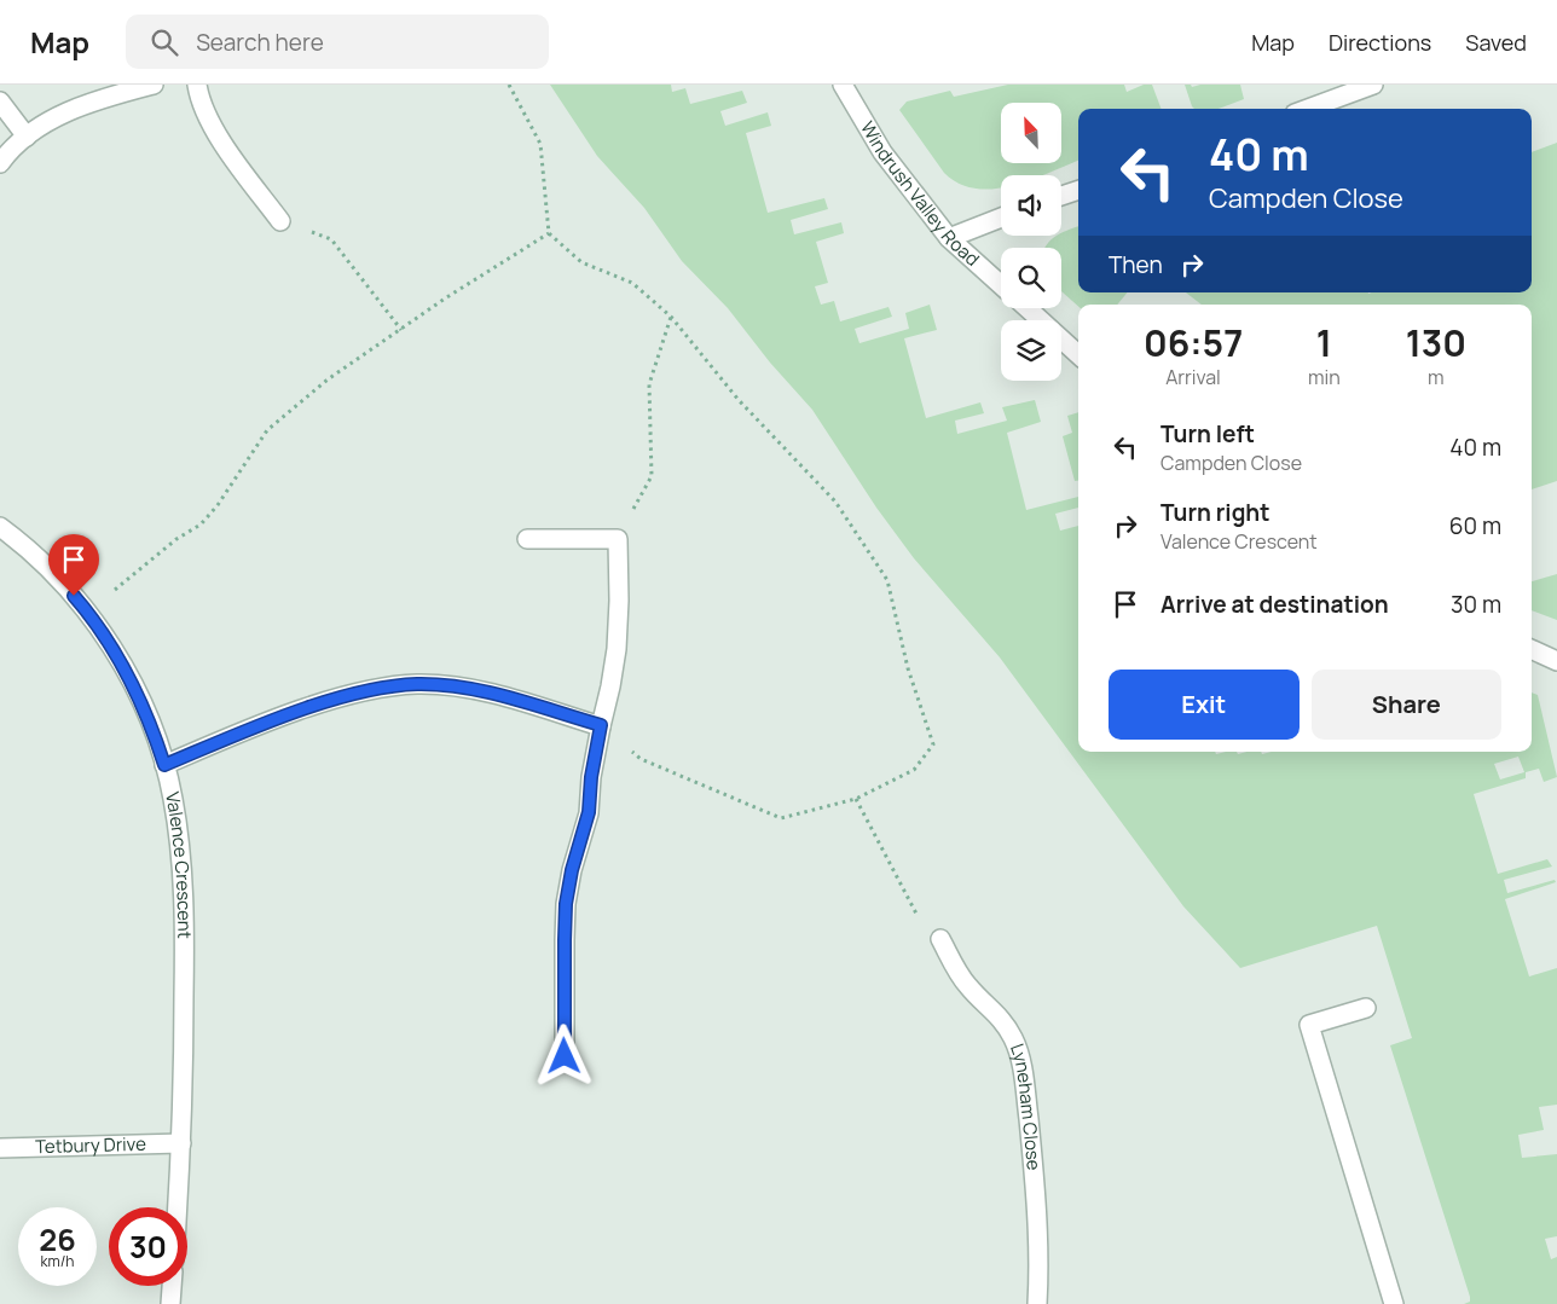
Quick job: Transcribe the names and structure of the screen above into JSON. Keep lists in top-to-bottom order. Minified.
{"streets":{"street":["Windrush Valley Road","Valence Crescent","Lyneham Close","Tetbury Drive"]},"crossings":[["Valence Crescent","Tetbury Drive"]],"north":"top left","page":{"header":"Map","search":"Search here","nav":["Map","Directions","Saved"],"turn":["40 m","Campden Close"],"then":"Then","eta":["06:57","Arrival","1","min","130","m"],"list":[{"name":"Turn left","note":"Campden Close","value":"40 m"},{"name":"Turn right","note":"Valence Crescent","value":"60 m"},{"name":"Arrive at destination","value":"30 m"}],"buttons":["Exit","Share"],"speed":"26 km/h","limit":"30"}}
